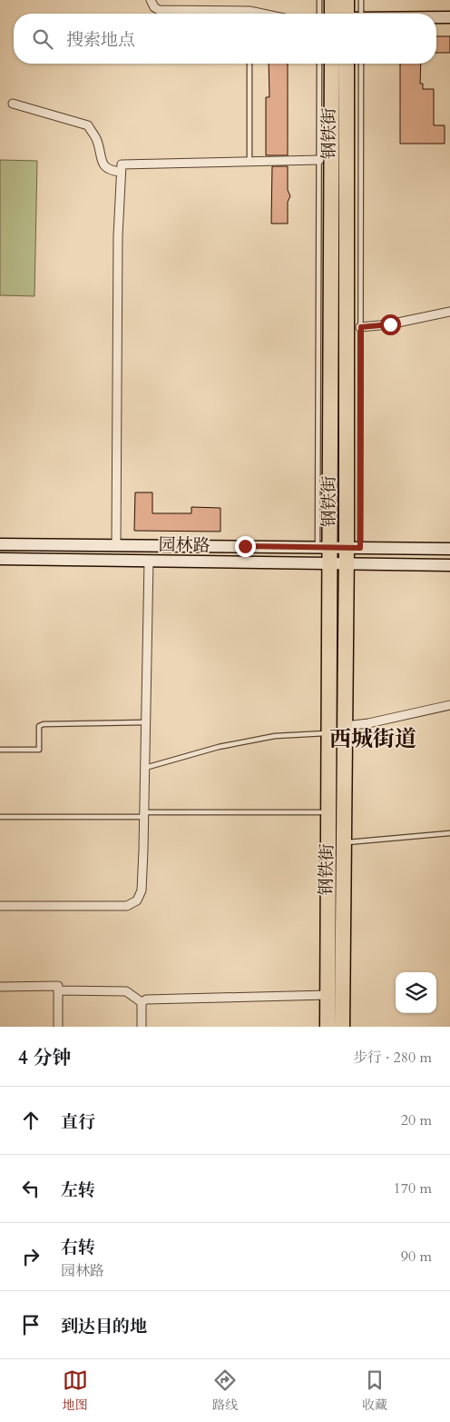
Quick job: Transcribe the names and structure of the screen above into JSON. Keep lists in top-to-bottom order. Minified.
{"streets":{"highway":["钢铁街"],"street":["园林路"]},"crossings":[["钢铁街","园林路"]],"districts":["西城街道"],"page":{"search":"搜索地点","heading":["4 分钟","步行 · 280 m"],"list":[["直行","20 m"],["左转","170 m"],["右转","园林路","90 m"],"到达目的地"],"nav":["地图","路线","收藏"]}}
